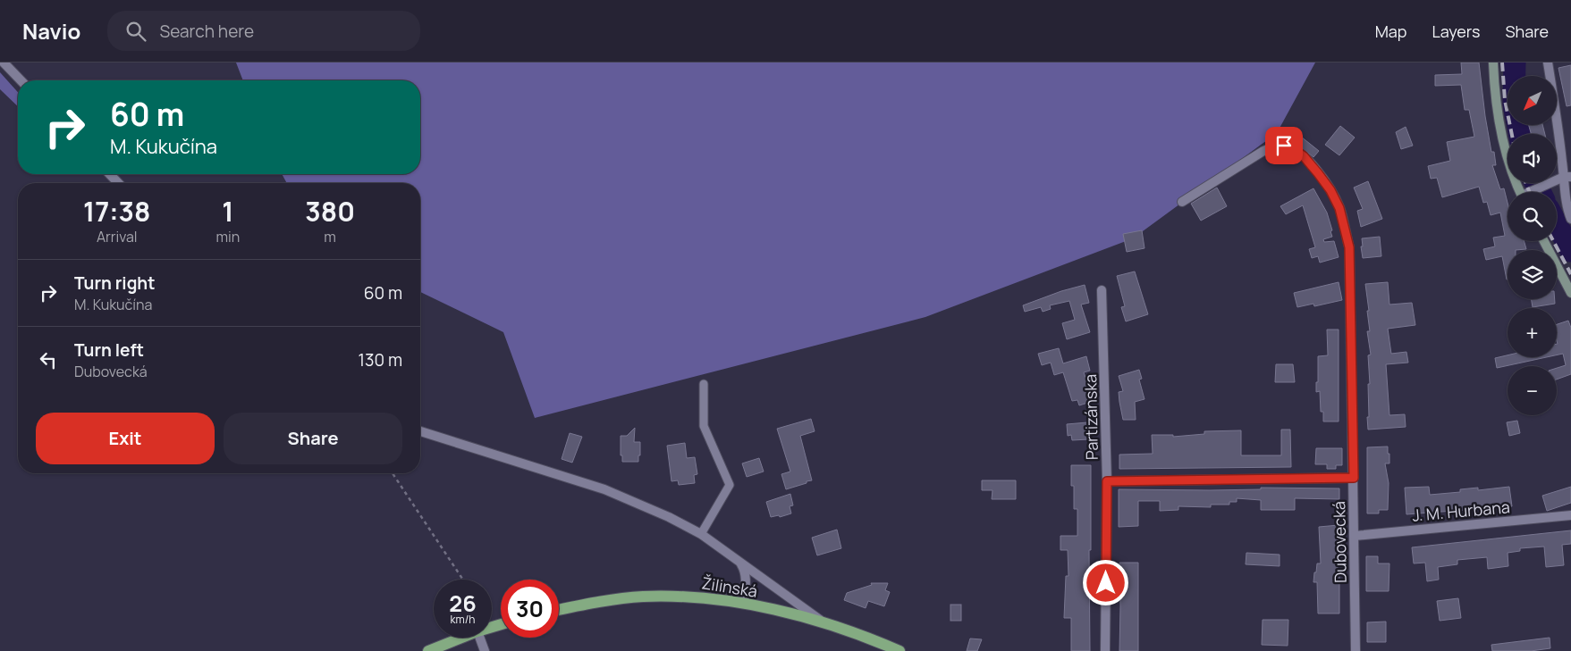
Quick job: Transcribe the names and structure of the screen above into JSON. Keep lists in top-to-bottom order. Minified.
{"streets":{"main road":["Žilinská"],"street":["Partizánska","J. M. Hurbana","Dubovecká"]},"crossings":[["J. M. Hurbana","Dubovecká"]],"north":"bottom left","page":{"header":"Navio","search":"Search here","nav":["Map","Layers","Share"],"map_buttons":["+","−"],"turn":["60 m","M. Kukučína"],"eta":["17:38","Arrival","1","min","380","m"],"list":[{"name":"Turn right","note":"M. Kukučína","value":"60 m"},{"name":"Turn left","note":"Dubovecká","value":"130 m"}],"buttons":["Exit","Share"],"speed":"26 km/h","limit":"30"}}
